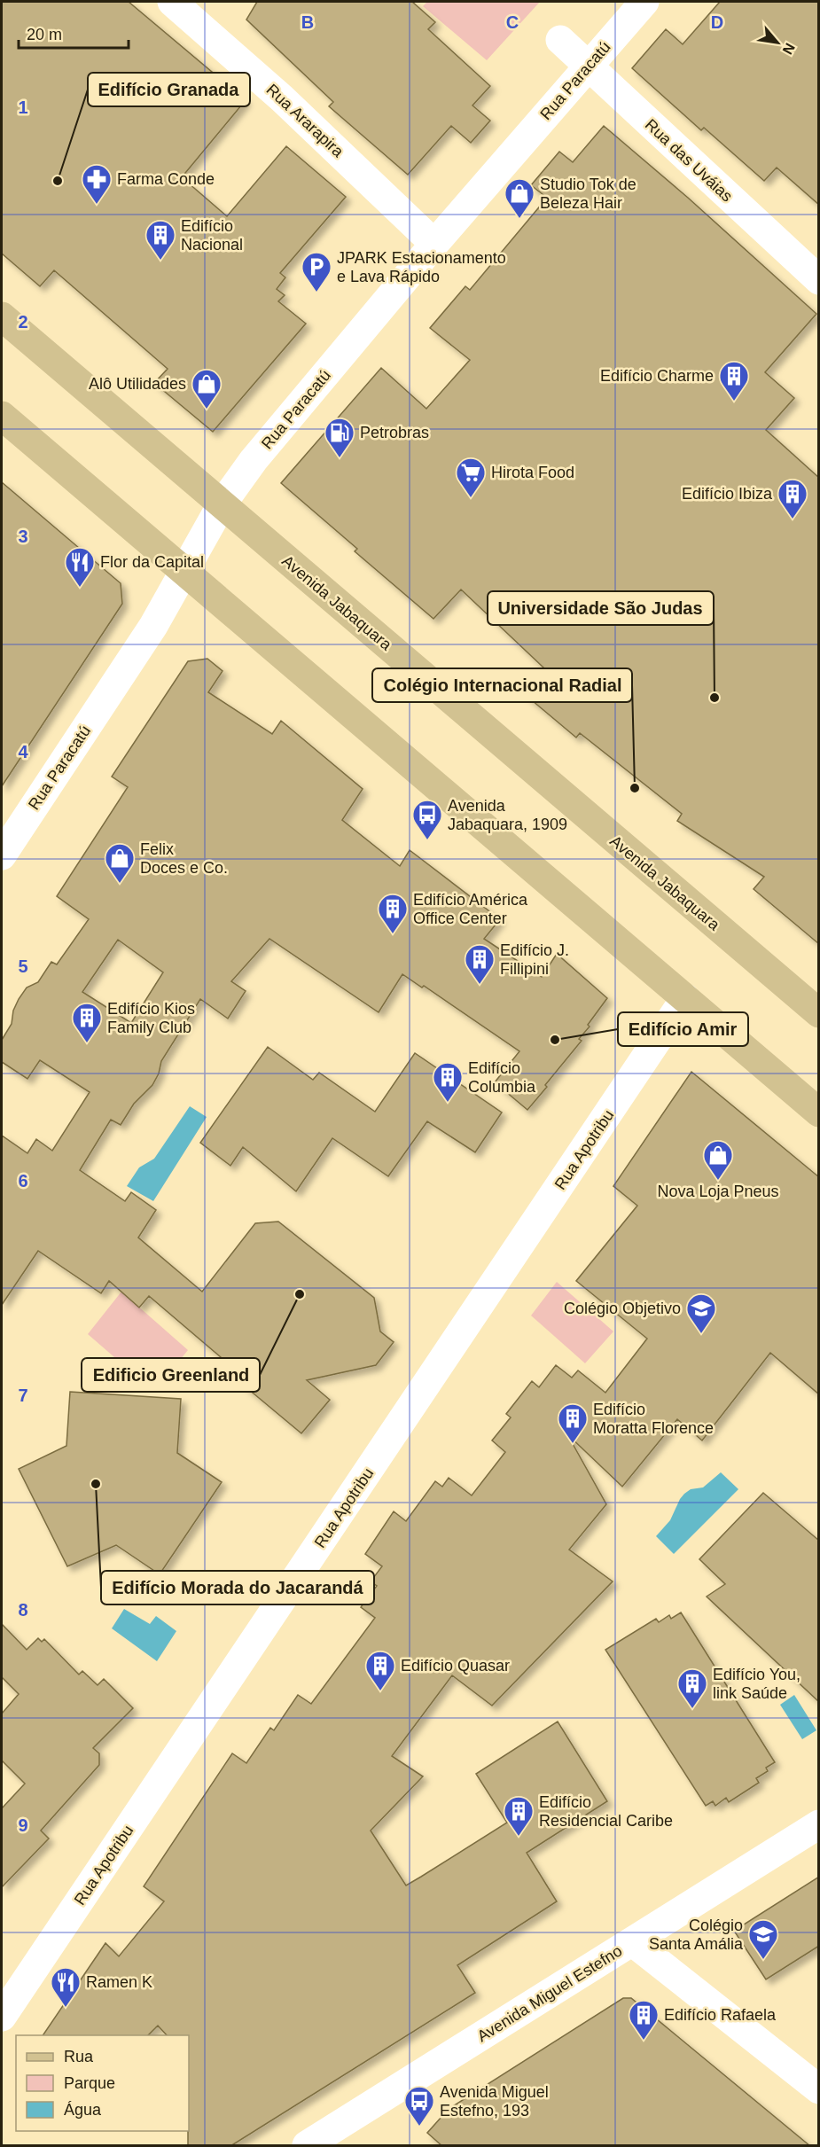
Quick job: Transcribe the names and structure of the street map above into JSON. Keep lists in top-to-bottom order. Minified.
{"streets":{"main road":["Avenida Jabaquara"],"street":["Rua Paracatú","Rua Ararapira","Rua das Uváias","Rua Apotribu","Avenida Miguel Estefno"]},"crossings":[["Rua Paracatú","Rua Ararapira"],["Rua Paracatú","Rua das Uváias"],["Rua Paracatú","Avenida Jabaquara"]],"places":{"other":["Edifício Granada","Universidade São Judas","Colégio Internacional Radial","Edifício Amir","Edificio Greenland","Edifício Morada do Jacarandá"],"pharmacy":["Farma Conde"],"shop":["Studio Tok de Beleza Hair","Alô Utilidades","Felix Doces e Co.","Nova Loja Pneus"],"building":["Edifício Nacional","Edifício Charme","Edifício Ibiza","Edifício América Office Center","Edifício J. Fillipini","Edifício Kios Family Club","Edifício Columbia","Edifício Moratta Florence","Edifício Quasar","Edifício You, link Saúde","Edifício Residencial Caribe","Edifício Rafaela"],"parking":["JPARK Estacionamento e Lava Rápido"],"fuel station":["Petrobras"],"supermarket":["Hirota Food"],"restaurant":["Flor da Capital","Ramen K"],"bus stop":["Avenida Jabaquara, 1909","Avenida Miguel Estefno, 193"],"school or university":["Colégio Objetivo","Colégio Santa Amália"]},"legend":["Rua","Parque","Água"],"scale_bar":"20 m","north":"bottom right","grid":{"columns":["B","C","D"],"rows":["1","2","3","4","5","6","7","8","9"]}}
